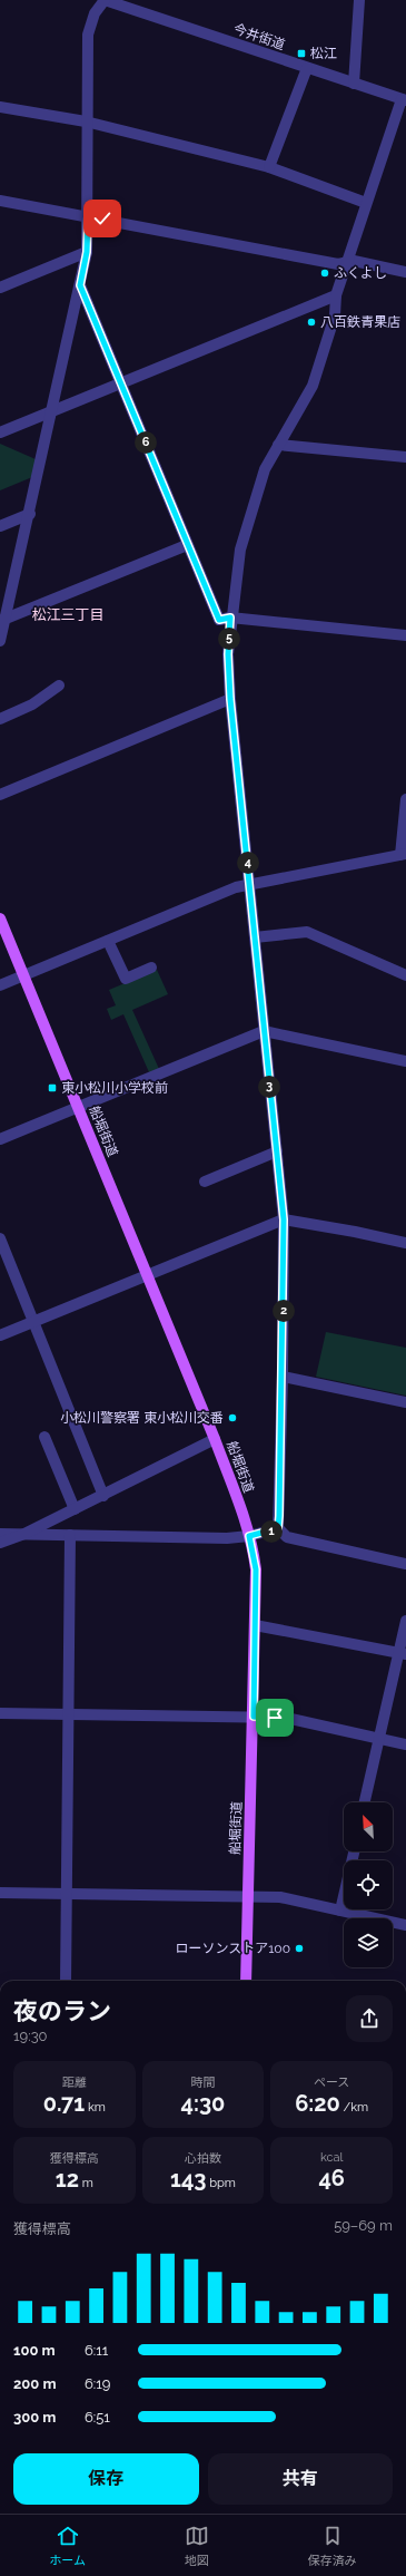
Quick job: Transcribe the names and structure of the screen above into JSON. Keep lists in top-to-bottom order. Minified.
{"streets":{"main road":["船堀街道"],"street":["今井街道"]},"districts":["松江三丁目"],"places":{"transit":["松江","東小松川小学校前"],"other":["ふくよし","八百鉄青果店","小松川警察署 東小松川交番","ローソンストア100"]},"north":"top left","page":{"pins":["6","5","4","3","2","1"],"heading":["夜のラン","19:30"],"stats":[["距離","0.71 km"],["時間","4:30"],["ペース","6:20 /km"],["獲得標高","12 m"],["心拍数","143 bpm"],["kcal","46"]],"chart":["獲得標高","59–69 m"],"list":[{"name":"100 m","note":"6:11"},{"name":"200 m","note":"6:19"},{"name":"300 m","note":"6:51"}],"buttons":["保存","共有"],"tabs":["ホーム","地図","保存済み"]}}
